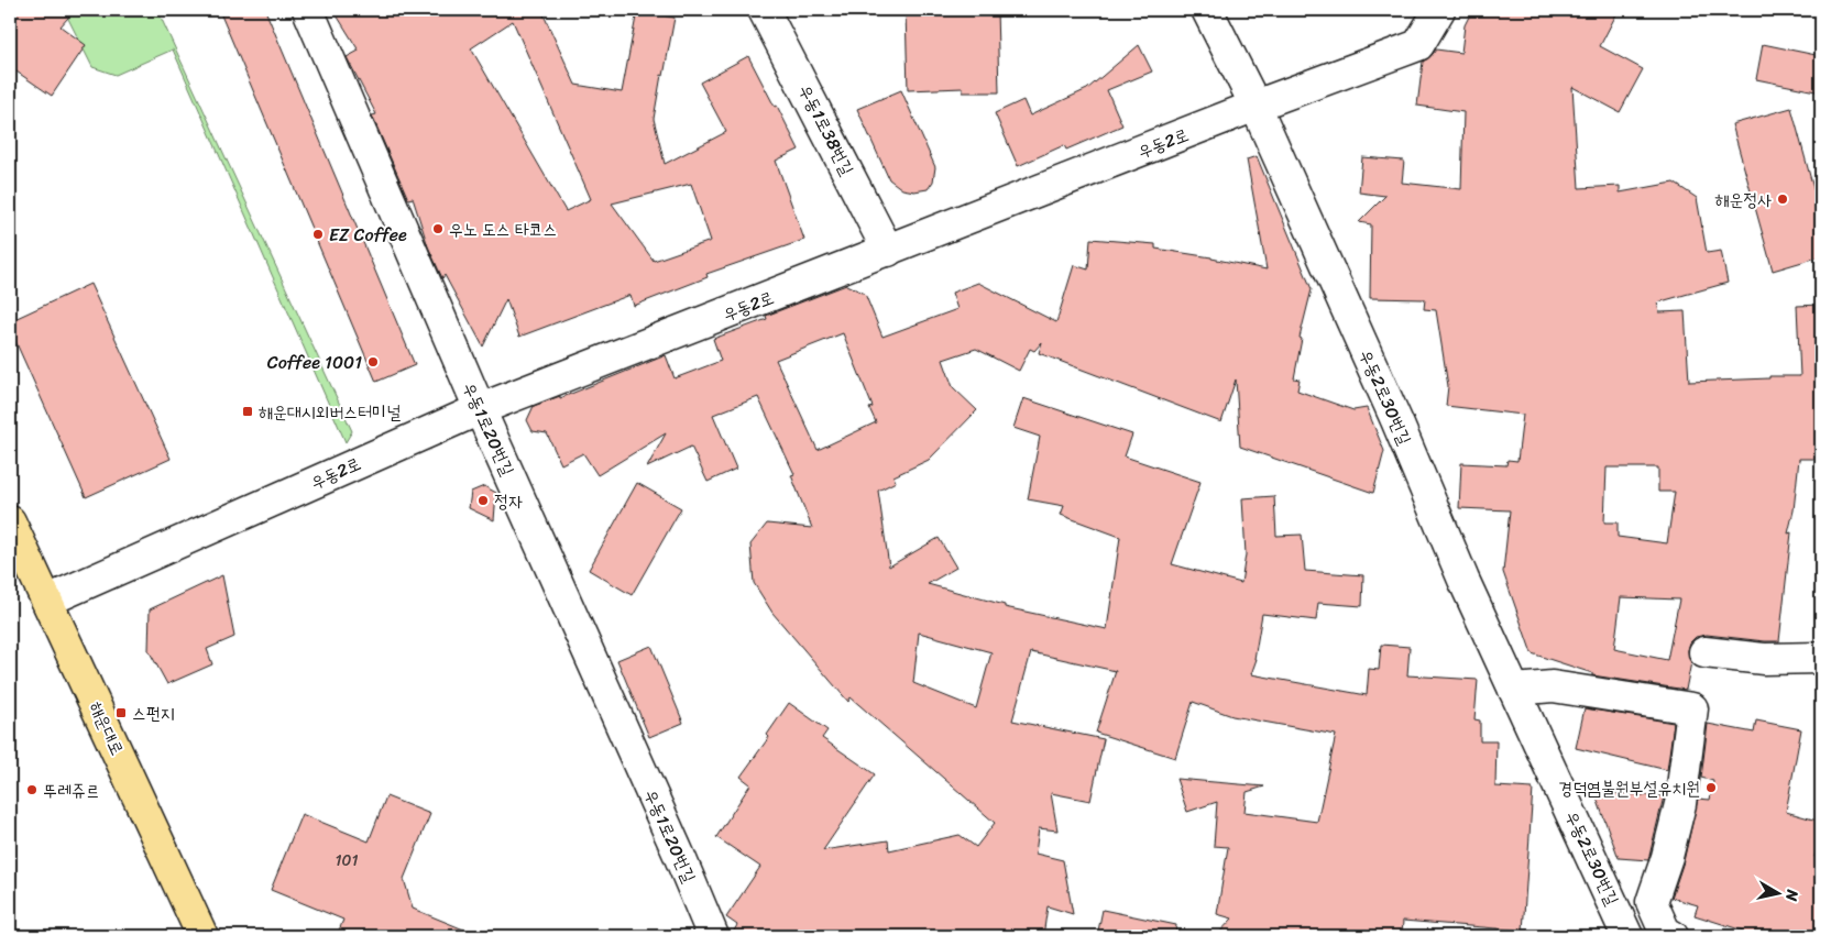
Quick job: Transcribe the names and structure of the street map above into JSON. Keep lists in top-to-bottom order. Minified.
{"streets":{"main road":["해운대로"],"street":["우동1로38번길","우동2로","우동2로30번길","우동1로20번길"]},"crossings":[["우동1로38번길","우동2로"],["우동2로","우동2로30번길"],["우동2로","우동1로20번길"],["우동2로","해운대로"]],"places":{"other":["해운정사","우노 도스 타코스","EZ Coffee","Coffee 1001","정자","경덕염불원부설유치원","뚜레쥬르"],"transit":["해운대시외버스터미널","스펀지"]},"house_numbers":["101"],"north":"right"}
